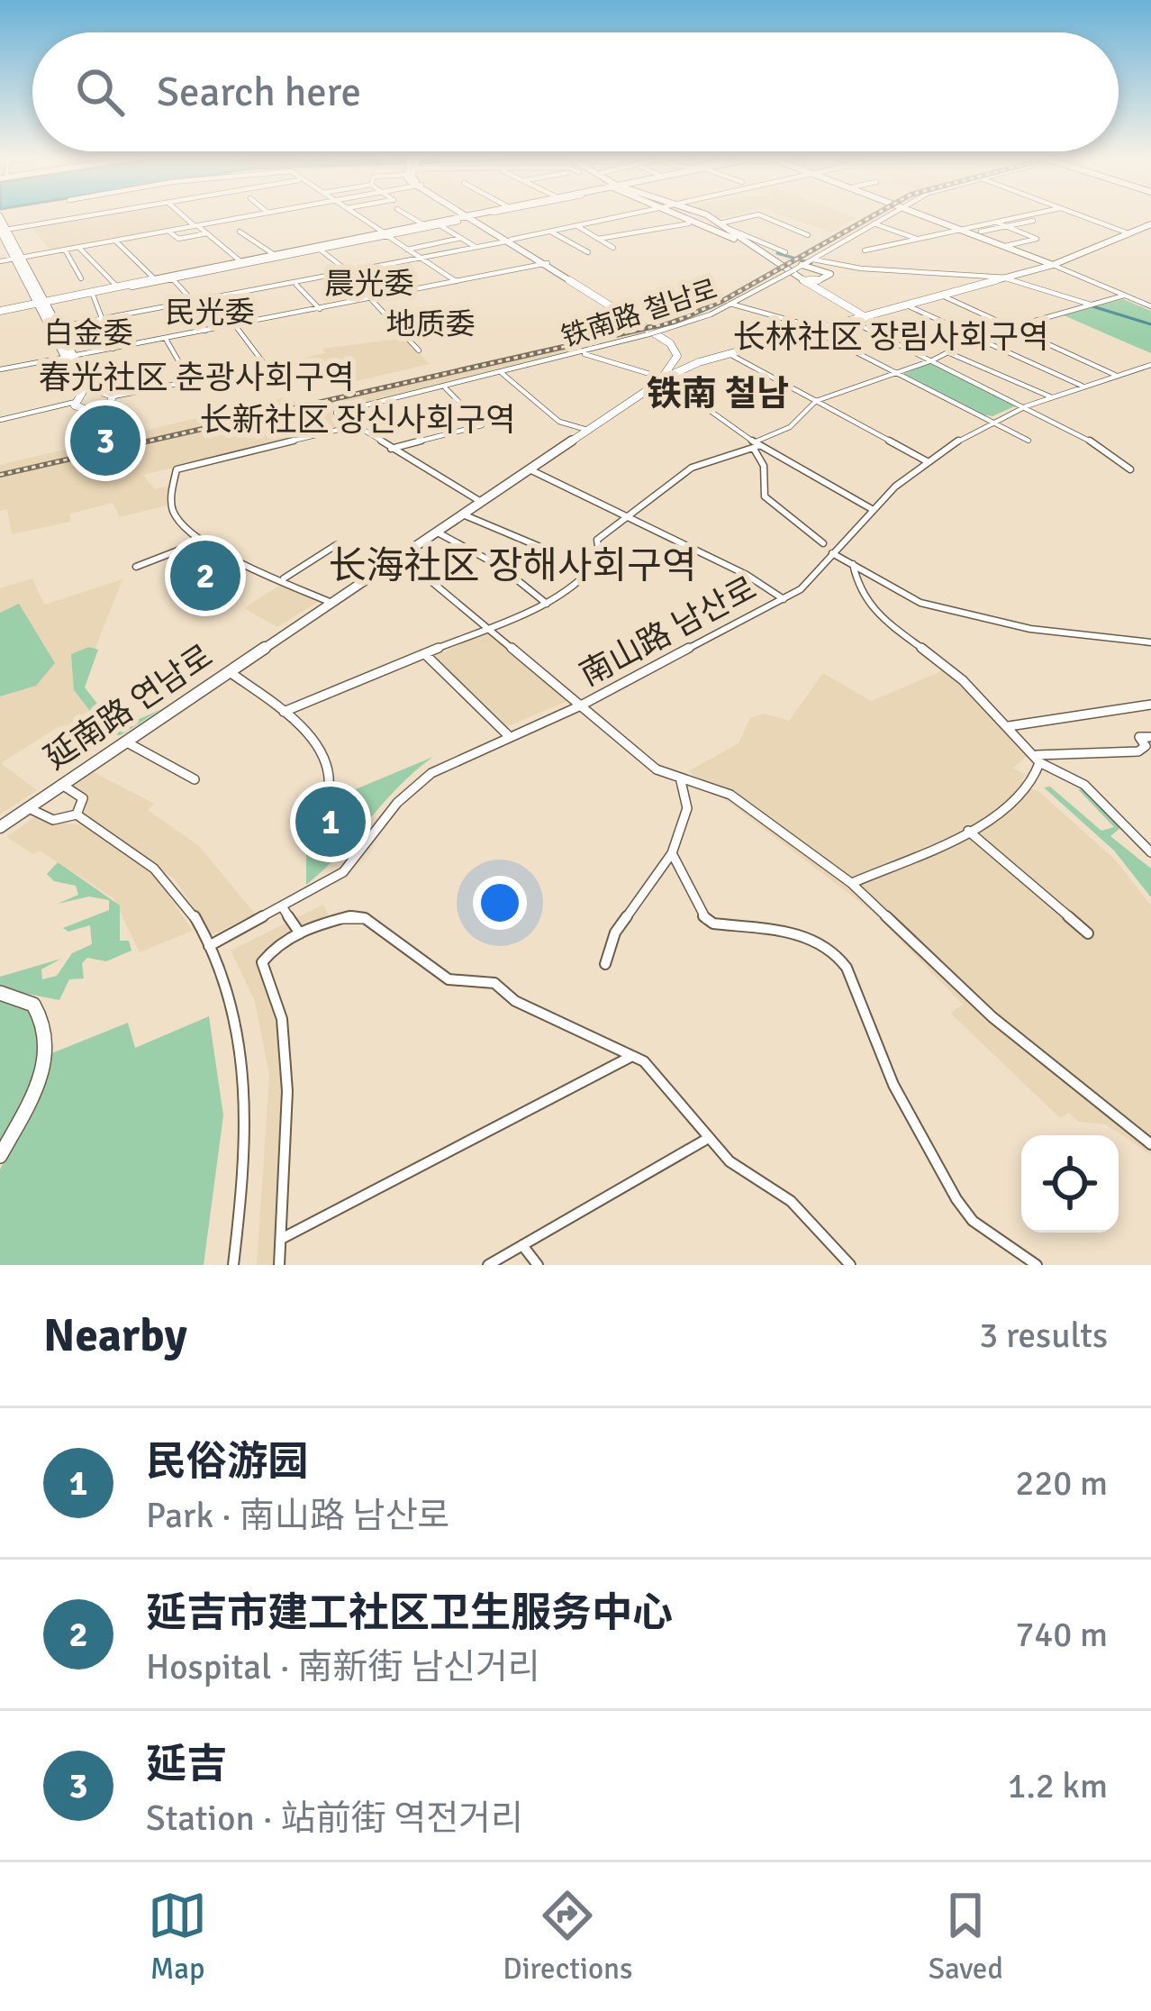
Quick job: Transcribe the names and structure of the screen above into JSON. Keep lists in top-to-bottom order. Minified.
{"streets":{"main road":["延南路 연남로"],"street":["铁南路 철남로","南山路 남산로"]},"districts":["晨光委","民光委","地质委","白金委","长林社区 장림사회구역","春光社区 춘광사회구역","铁南 철남","长新社区 장신사회구역","长海社区 장해사회구역"],"page":{"search":"Search here","pins":["3","2","1"],"heading":["Nearby","3 results"],"list":[{"mark":"1","name":"民俗游园","note":"Park · 南山路 남산로","value":"220 m"},{"mark":"2","name":"延吉市建工社区卫生服务中心","note":"Hospital · 南新街 남신거리","value":"740 m"},{"mark":"3","name":"延吉","note":"Station · 站前街 역전거리","value":"1.2 km"}],"nav":["Map","Directions","Saved"]}}
